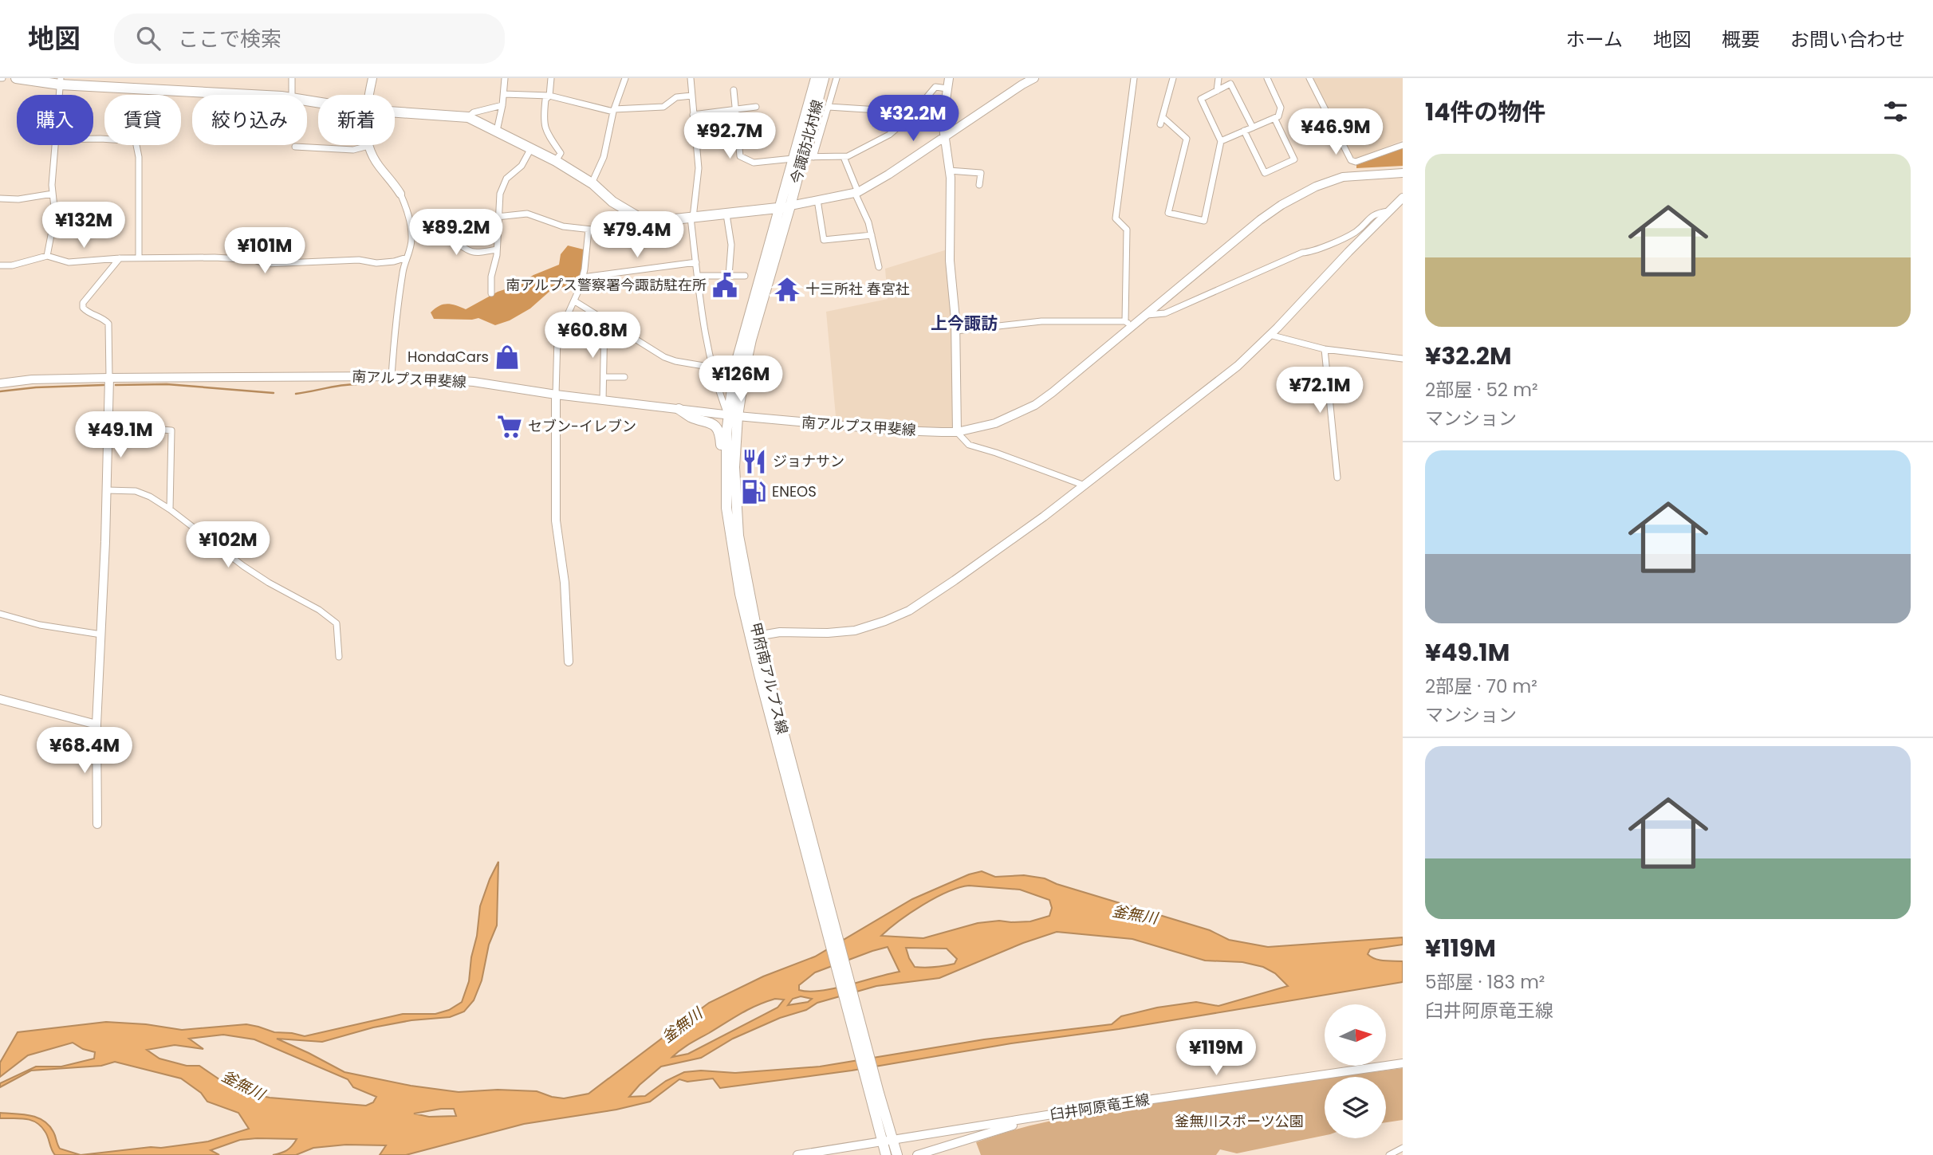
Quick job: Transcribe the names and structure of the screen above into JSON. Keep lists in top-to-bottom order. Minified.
{"streets":{"main road":["今諏訪北村線","甲府南アルプス線"],"street":["南アルプス甲斐線","臼井阿原竜王線"]},"crossings":[["今諏訪北村線","甲府南アルプス線"],["南アルプス甲斐線","甲府南アルプス線"],["甲府南アルプス線","臼井阿原竜王線"]],"districts":["上今諏訪"],"water":["釜無川"],"parks":["釜無川スポーツ公園"],"places":{"public building":["南アルプス警察署今諏訪駐在所"],"temple":["十三所社 春宮社"],"shop":["HondaCars"],"supermarket":["セブン-イレブン"],"restaurant":["ジョナサン"],"fuel station":["ENEOS"]},"north":"right","page":{"header":"地図","search":"ここで検索","nav":["ホーム","地図","概要","お問い合わせ"],"heading":"14件の物件","price":["¥32.2M","¥46.9M","¥92.7M","¥132M","¥89.2M","¥79.4M","¥101M","¥60.8M","¥126M","¥72.1M","¥49.1M","¥102M","¥68.4M","¥119M"],"chip":["購入","賃貸","絞り込み","新着"],"list":[{"name":"¥32.2M","note":"2部屋 · 52 m² · マンション"},{"name":"¥49.1M","note":"2部屋 · 70 m² · マンション"},{"name":"¥119M","note":"5部屋 · 183 m² · 臼井阿原竜王線"}]}}
